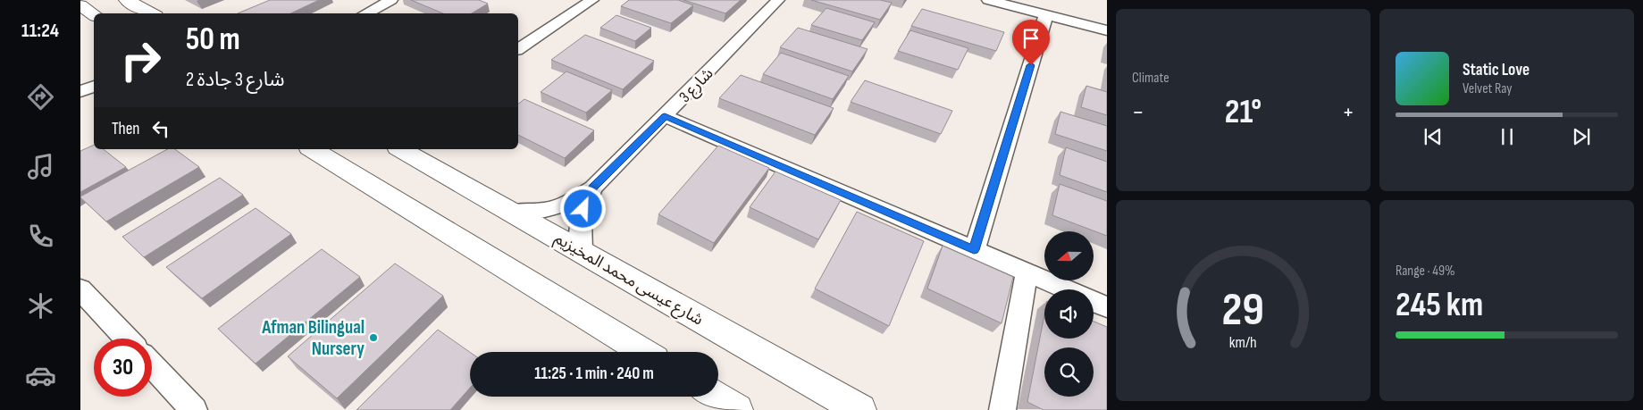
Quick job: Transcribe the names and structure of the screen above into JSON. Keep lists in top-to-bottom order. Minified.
{"streets":{"street":["شارع 3","شارع عيسى محمد المخيزيم"]},"crossings":[["شارع 3","شارع عيسى محمد المخيزيم"]],"places":["Afman Bilingual Nursery"],"north":"left","page":{"tabs":"11:24","tile":["Climate",["Range · 49%","245 km"]],"turn":["50 m","شارع 3 جادة 2"],"song":["Static Love","Velvet Ray"],"heat":["−","21°","+"],"then":"Then","limit":"30","trip":"11:25 · 1 min · 240 m","gauge":["29","km/h"]}}
